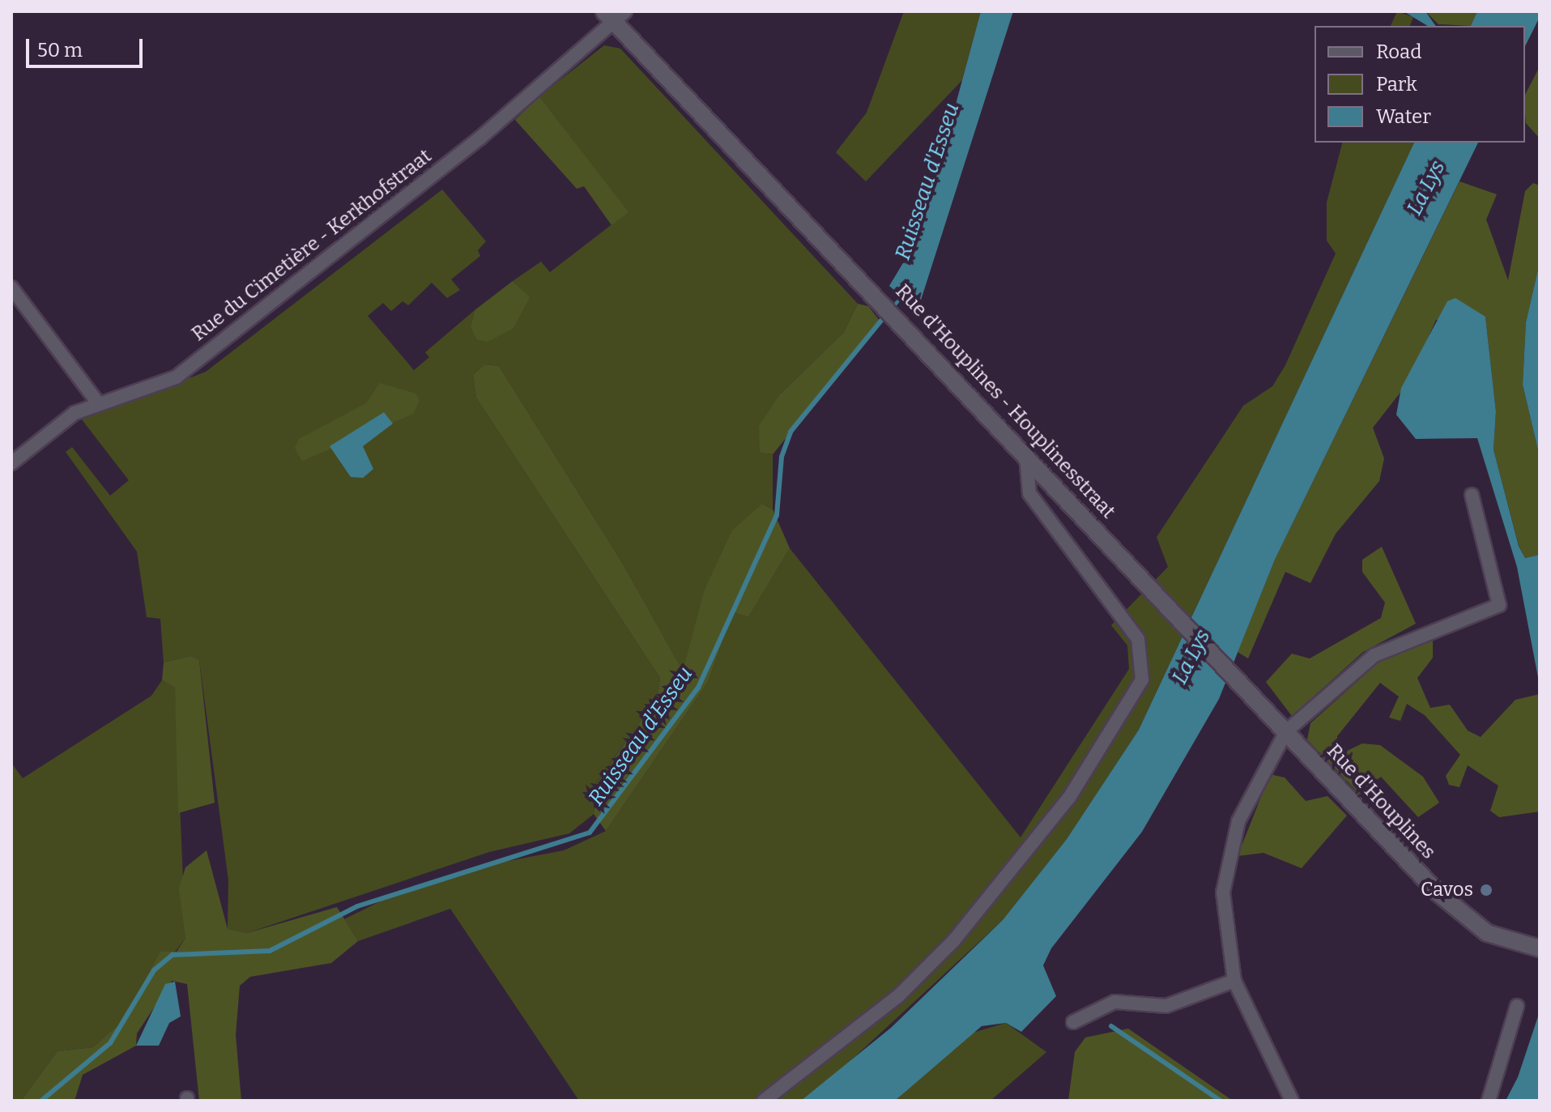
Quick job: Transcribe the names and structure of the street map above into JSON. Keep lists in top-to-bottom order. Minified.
{"streets":{"street":["Rue du Cimetière - Kerkhofstraat","Rue d'Houplines - Houplinesstraat","Rue d'Houplines"]},"crossings":[["Rue du Cimetière - Kerkhofstraat","Rue d'Houplines - Houplinesstraat"],["Rue d'Houplines - Houplinesstraat","Rue d'Houplines"]],"water":["Ruisseau d'Esseu","La Lys"],"places":["Cavos"],"legend":["Road","Park","Water"],"scale_bar":"50 m"}
